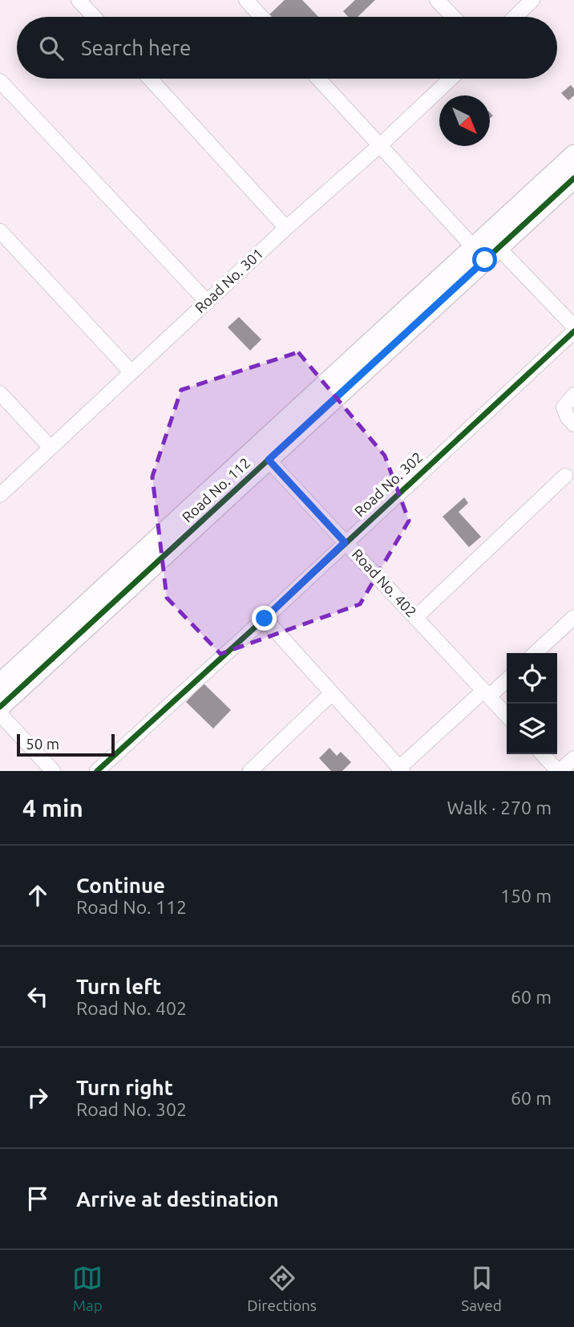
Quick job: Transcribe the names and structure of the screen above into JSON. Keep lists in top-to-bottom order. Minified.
{"streets":{"street":["Road No. 301","Road No. 302","Road No. 112","Road No. 402"]},"crossings":[["Road No. 302","Road No. 402"],["Road No. 112","Road No. 402"]],"scale_bar":"50 m","north":"bottom right","page":{"search":"Search here","scale":"50 m","heading":["4 min","Walk · 270 m"],"list":[["Continue","Road No. 112","150 m"],["Turn left","Road No. 402","60 m"],["Turn right","Road No. 302","60 m"],"Arrive at destination"],"nav":["Map","Directions","Saved"]}}
